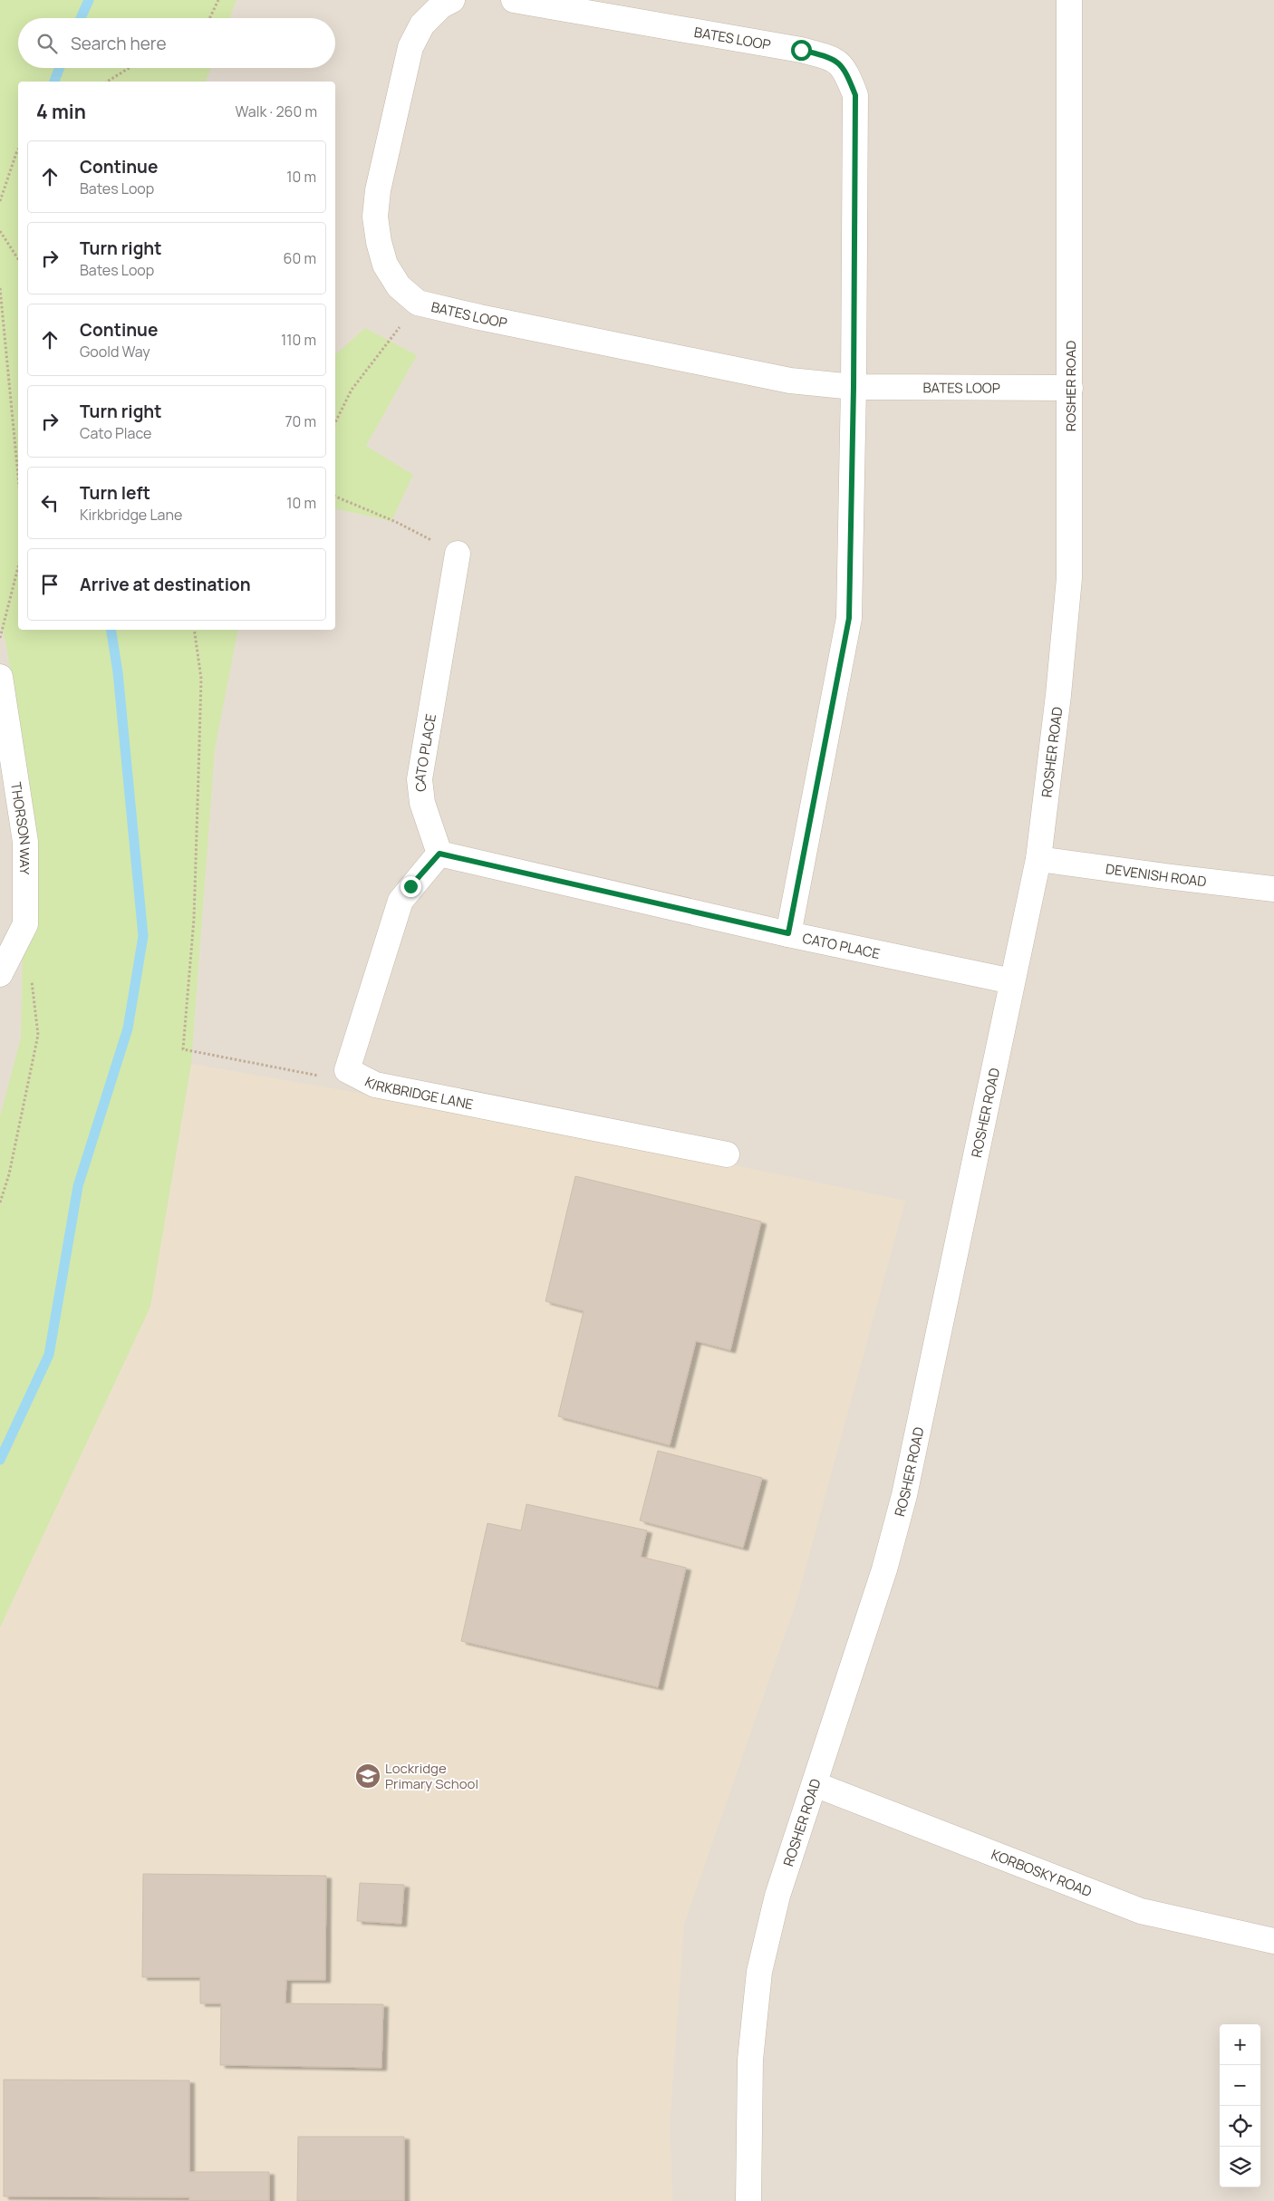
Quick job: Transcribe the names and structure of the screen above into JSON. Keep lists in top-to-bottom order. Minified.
{"streets":{"street":["BATES LOOP","ROSHER ROAD","CATO PLACE","THORSON WAY","DEVENISH ROAD","KIRKBRIDGE LANE","KORBOSKY ROAD"]},"crossings":[["BATES LOOP","ROSHER ROAD"],["ROSHER ROAD","CATO PLACE"],["ROSHER ROAD","DEVENISH ROAD"],["ROSHER ROAD","KORBOSKY ROAD"]],"places":{"school or university":["Lockridge Primary School"]},"page":{"search":"Search here","heading":["4 min","Walk · 260 m"],"list":[["Continue","Bates Loop","10 m"],["Turn right","Bates Loop","60 m"],["Continue","Goold Way","110 m"],["Turn right","Cato Place","70 m"],["Turn left","Kirkbridge Lane","10 m"],"Arrive at destination"],"map_buttons":["+","−"]}}
